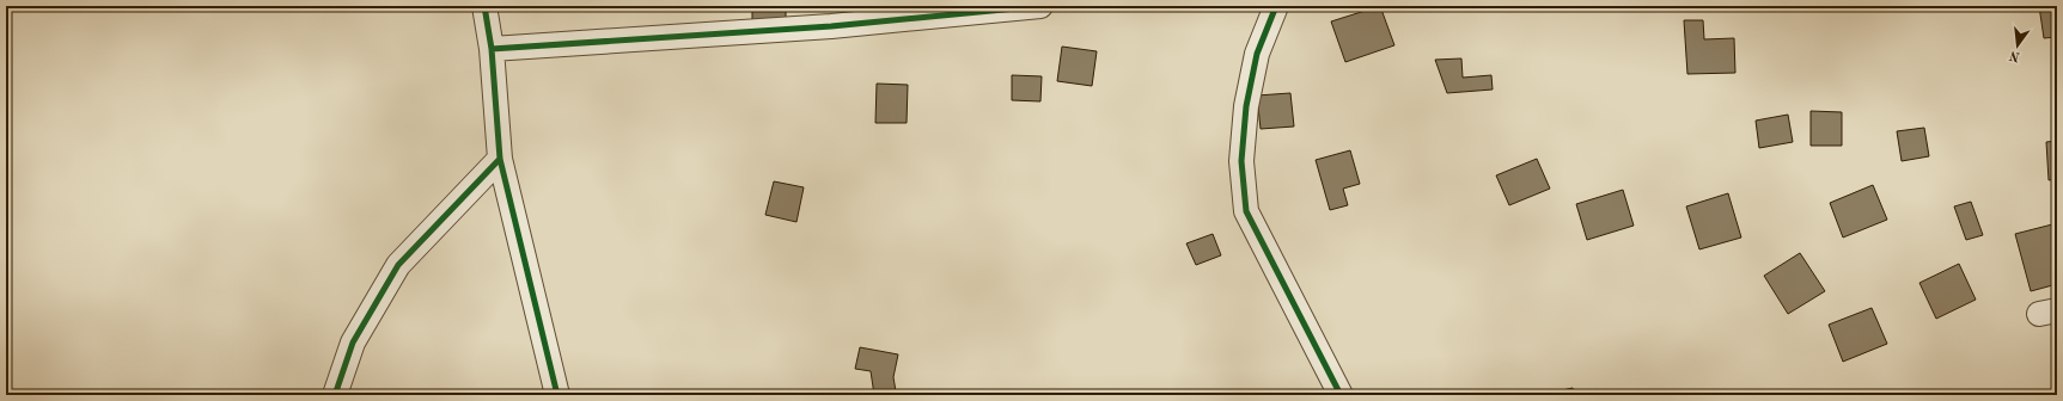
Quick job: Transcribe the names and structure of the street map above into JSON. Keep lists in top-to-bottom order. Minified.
{"north":"bottom"}
